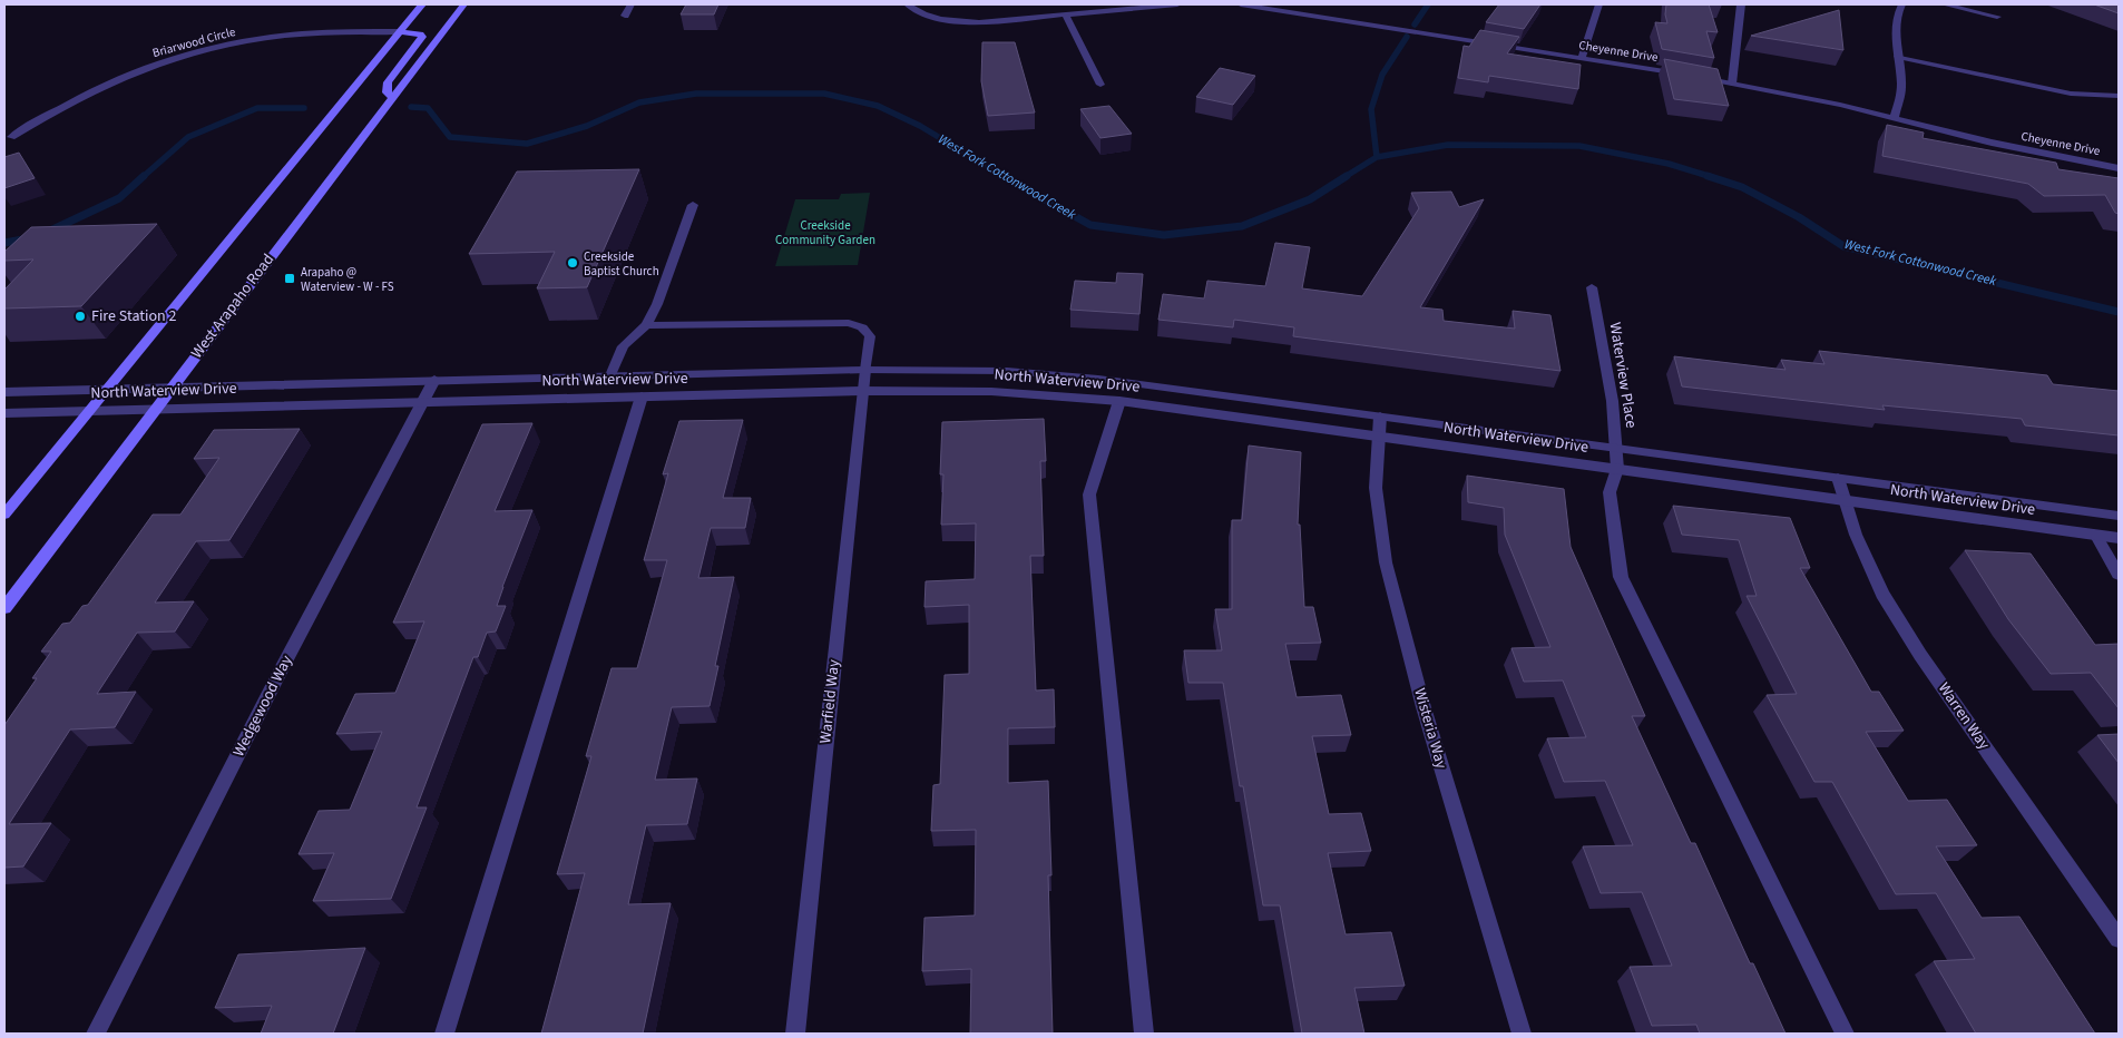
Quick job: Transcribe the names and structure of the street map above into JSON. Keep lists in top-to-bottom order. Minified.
{"streets":{"main road":["West Arapaho Road"],"street":["Briarwood Circle","Cheyenne Drive","Waterview Place","North Waterview Drive","Warfield Way","Wedgewood Way","Warren Way","Wisteria Way"]},"crossings":[["West Arapaho Road","North Waterview Drive"],["Waterview Place","North Waterview Drive"],["North Waterview Drive","Warfield Way"],["North Waterview Drive","Wedgewood Way"],["North Waterview Drive","Warren Way"],["North Waterview Drive","Wisteria Way"]],"water":["West Fork Cottonwood Creek"],"parks":["Creekside Community Garden"],"places":{"other":["Creekside Baptist Church","Fire Station 2"],"transit":["Arapaho @ Waterview - W - FS"]}}
